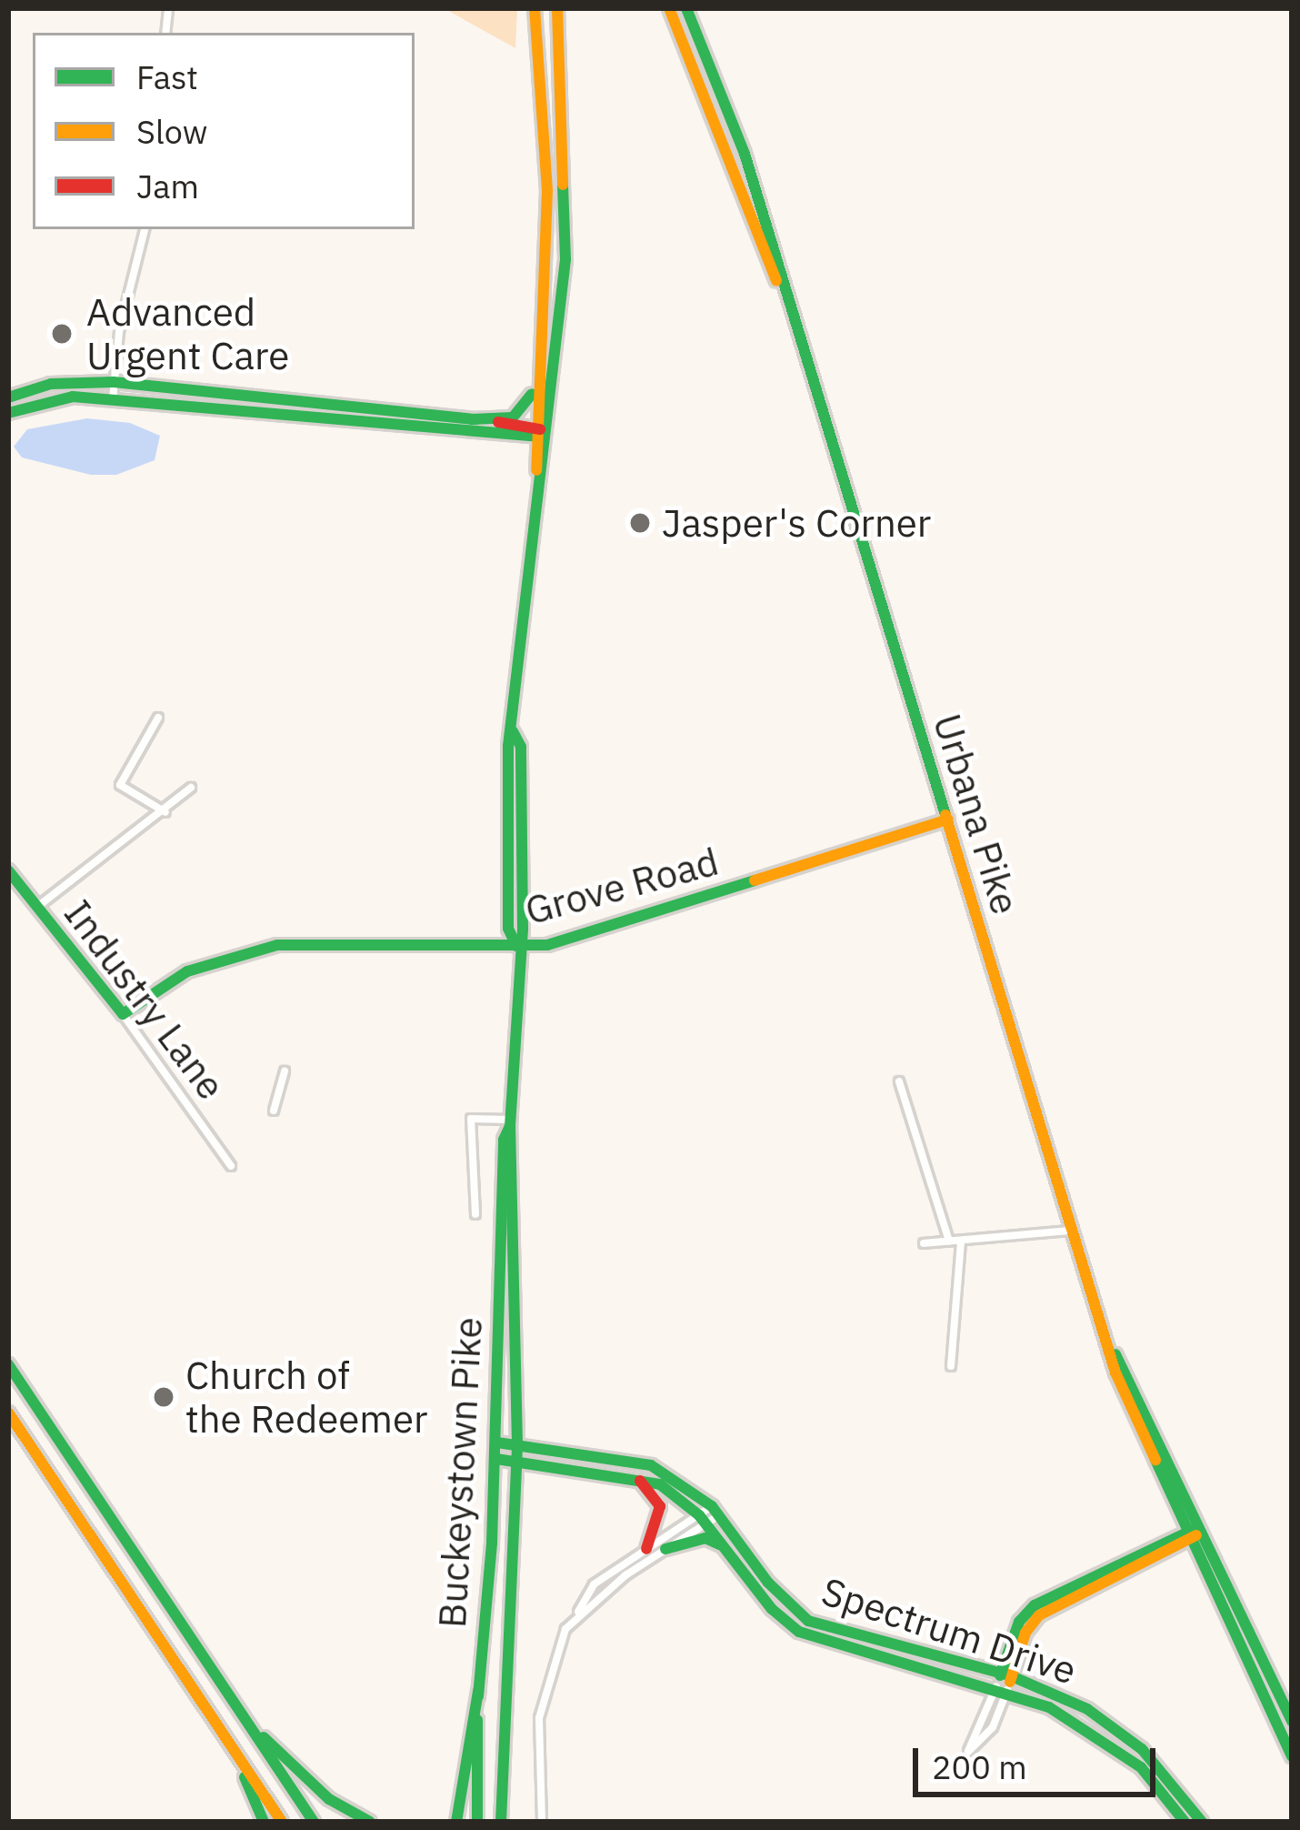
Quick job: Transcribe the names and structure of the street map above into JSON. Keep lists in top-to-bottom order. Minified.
{"streets":{"main road":["Urbana Pike","Grove Road","Industry Lane","Buckeystown Pike","Spectrum Drive"]},"crossings":[["Urbana Pike","Grove Road"],["Grove Road","Industry Lane"],["Grove Road","Buckeystown Pike"],["Buckeystown Pike","Spectrum Drive"]],"places":["Advanced Urgent Care","Jasper's Corner","Church of the Redeemer"],"legend":["Fast","Slow","Jam"],"scale_bar":"200 m"}
